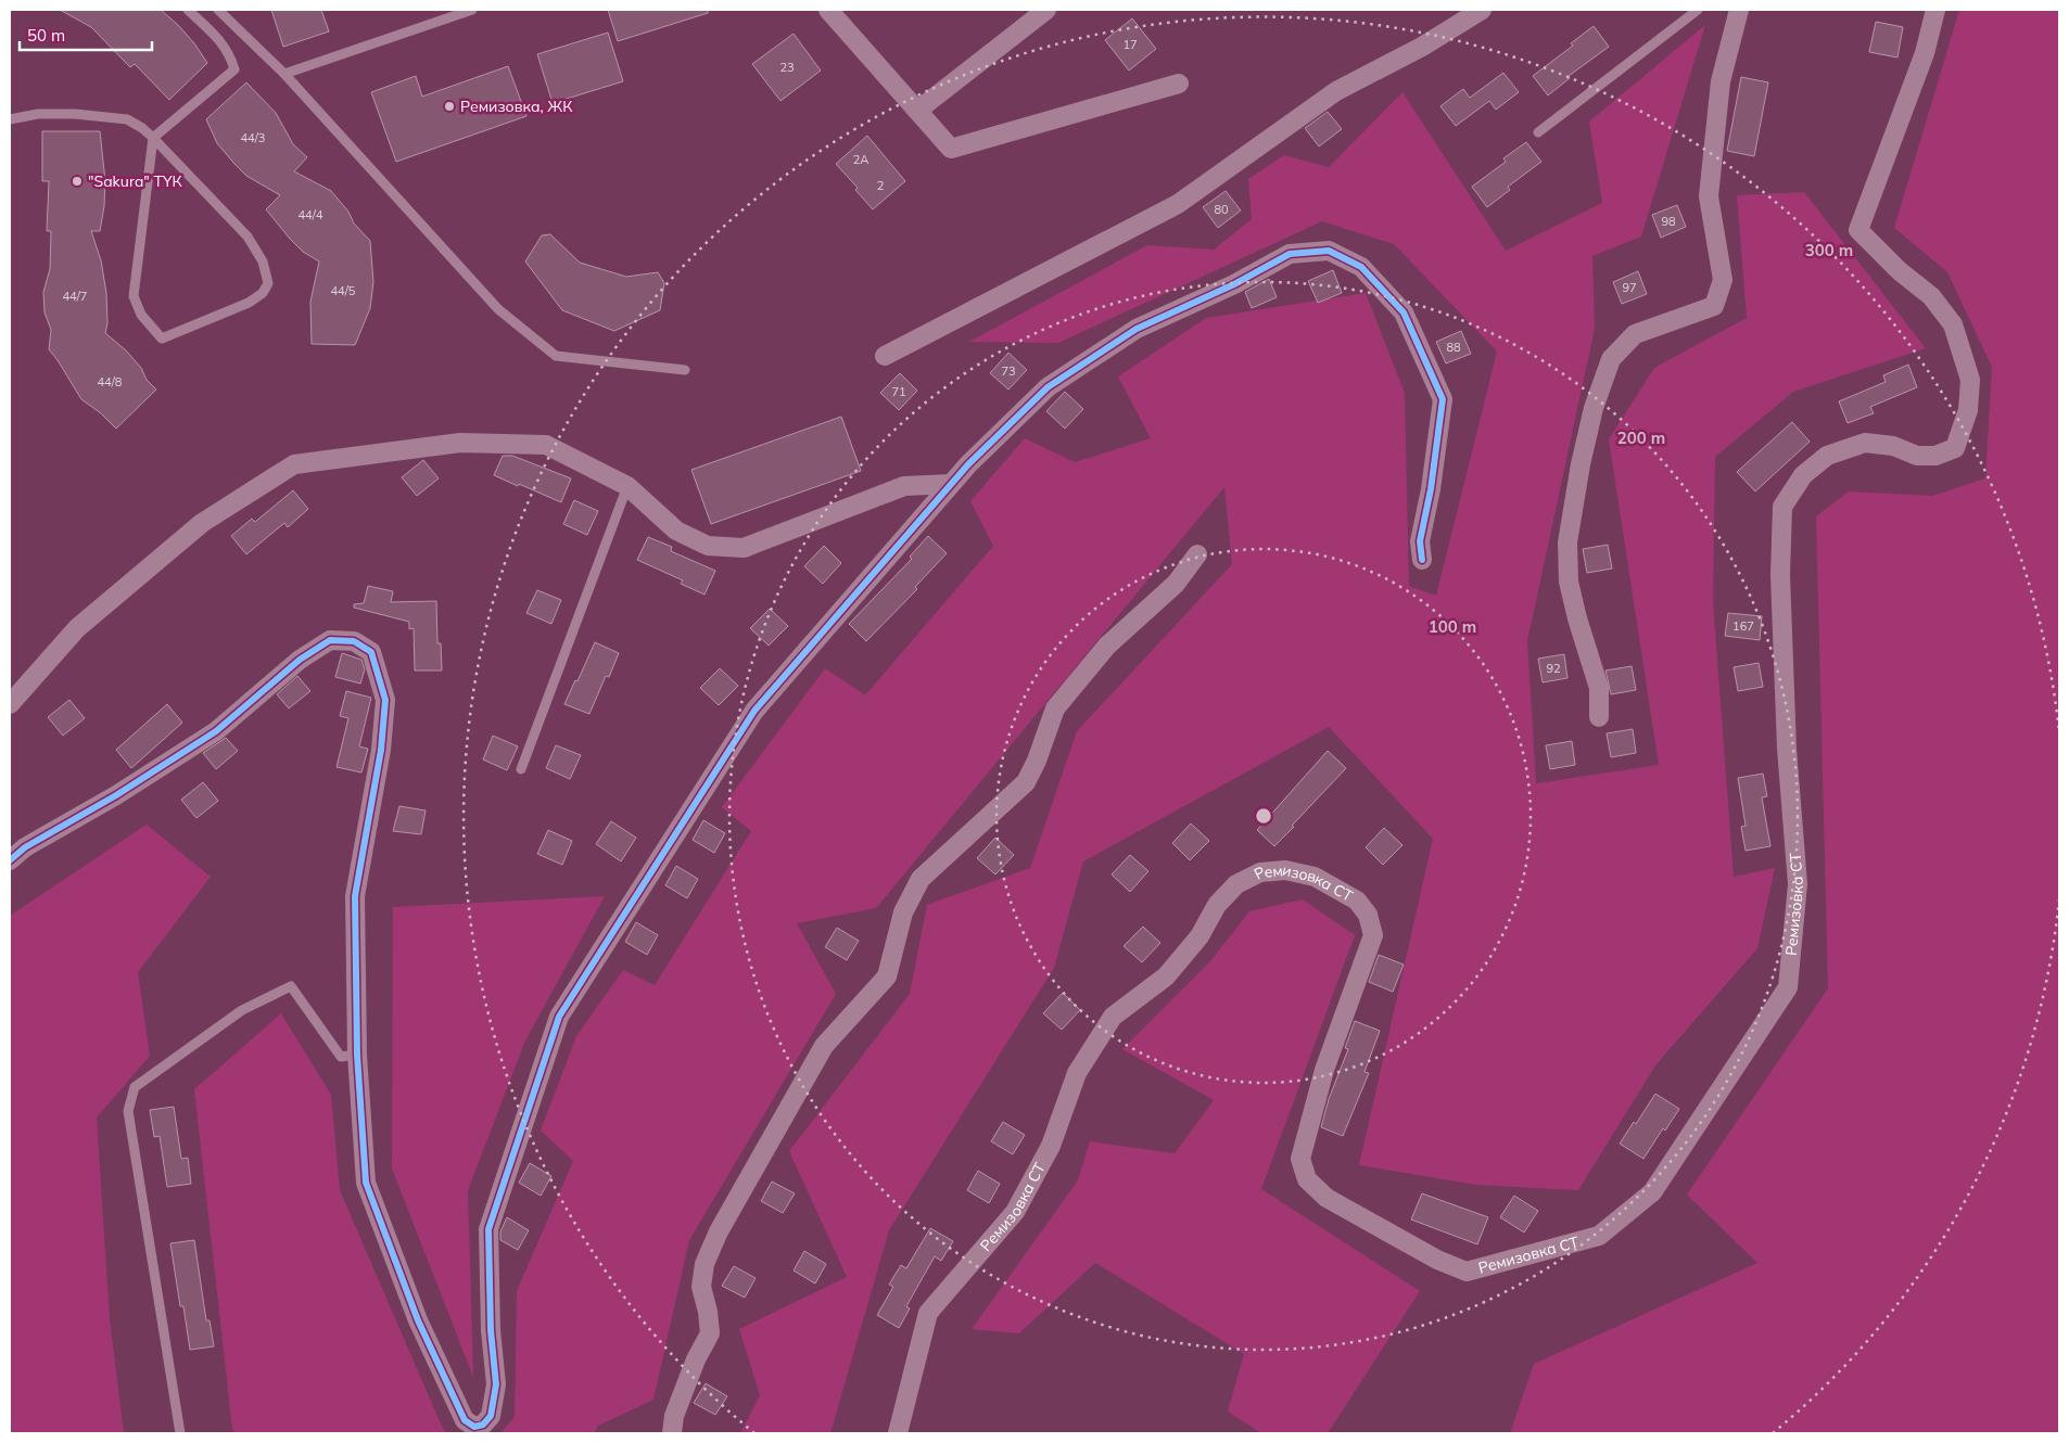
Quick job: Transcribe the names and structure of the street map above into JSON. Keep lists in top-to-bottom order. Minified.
{"streets":{"street":["Ремизовка СТ"]},"places":["Ремизовка, ЖК","\"Sakura\" ТҮК"],"house_numbers":["17","23","44/3","2А","2","80","44/4","98","97","44/5","44/7","88","73","44/8","71","167","92"],"scale_bar":"50 m","rings":["300 m","200 m","100 m"]}
